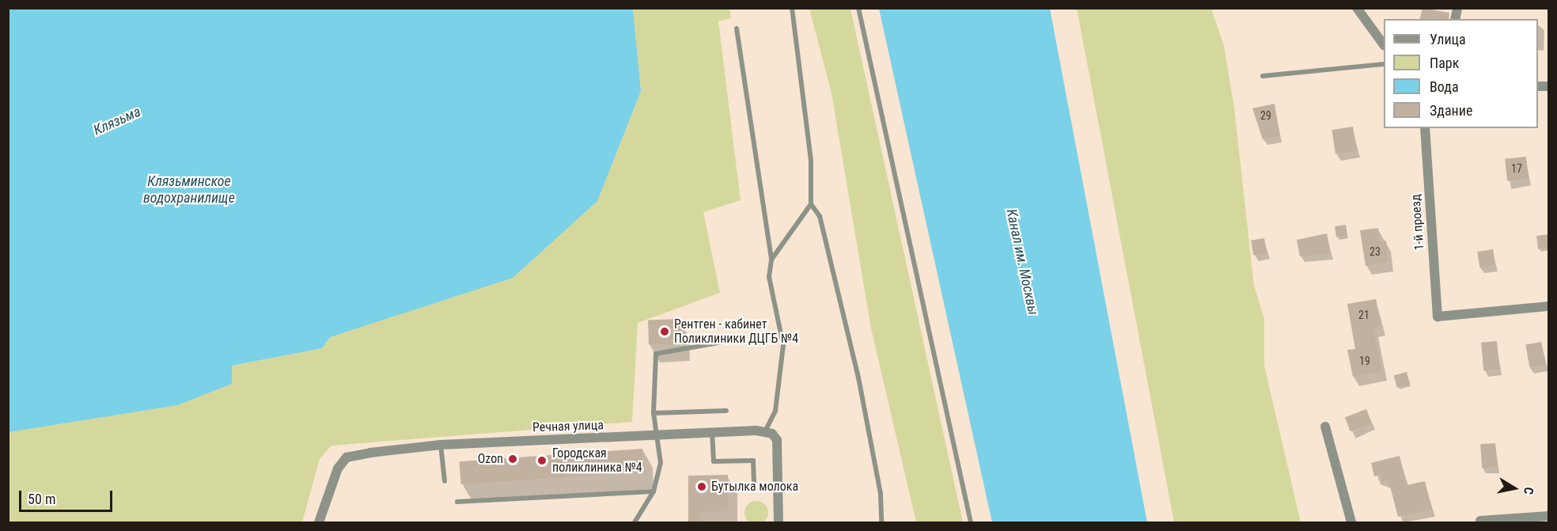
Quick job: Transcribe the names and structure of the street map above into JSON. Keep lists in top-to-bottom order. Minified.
{"streets":{"street":["1-й проезд","Речная улица"]},"water":["Клязьма","Клязьминское водохранилище","Канал им. Москвы"],"places":["Рентген - кабинет Поликлиники ДЦГБ №4","Ozon","Городская поликлиника №4","Бутылка молока"],"house_numbers":["29","17","23","21","19"],"legend":["Улица","Парк","Вода","Здание"],"scale_bar":"50 m","north":"right"}
